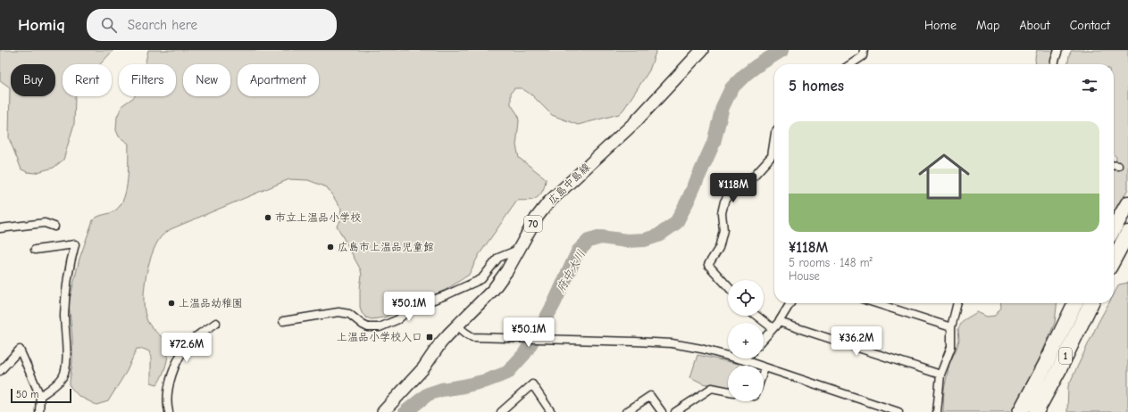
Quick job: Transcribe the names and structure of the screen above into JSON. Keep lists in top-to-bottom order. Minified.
{"streets":{"highway":["1"],"main road":["広島中島線","70"]},"water":["府中大川"],"places":{"other":["市立上温品小学校","広島市上温品児童館","上温品幼稚園"],"transit":["上温品小学校入口"]},"scale_bar":"50 m","page":{"header":"Homiq","search":"Search here","nav":["Home","Map","About","Contact"],"chip":["Buy","Rent","Filters","New","Apartment"],"heading":"5 homes","list":[{"name":"¥118M","note":"5 rooms · 148 m² · House"}],"price":["¥118M","¥50.1M","¥50.1M","¥36.2M","¥72.6M"],"map_buttons":["+","−"],"scale":"50 m"}}
